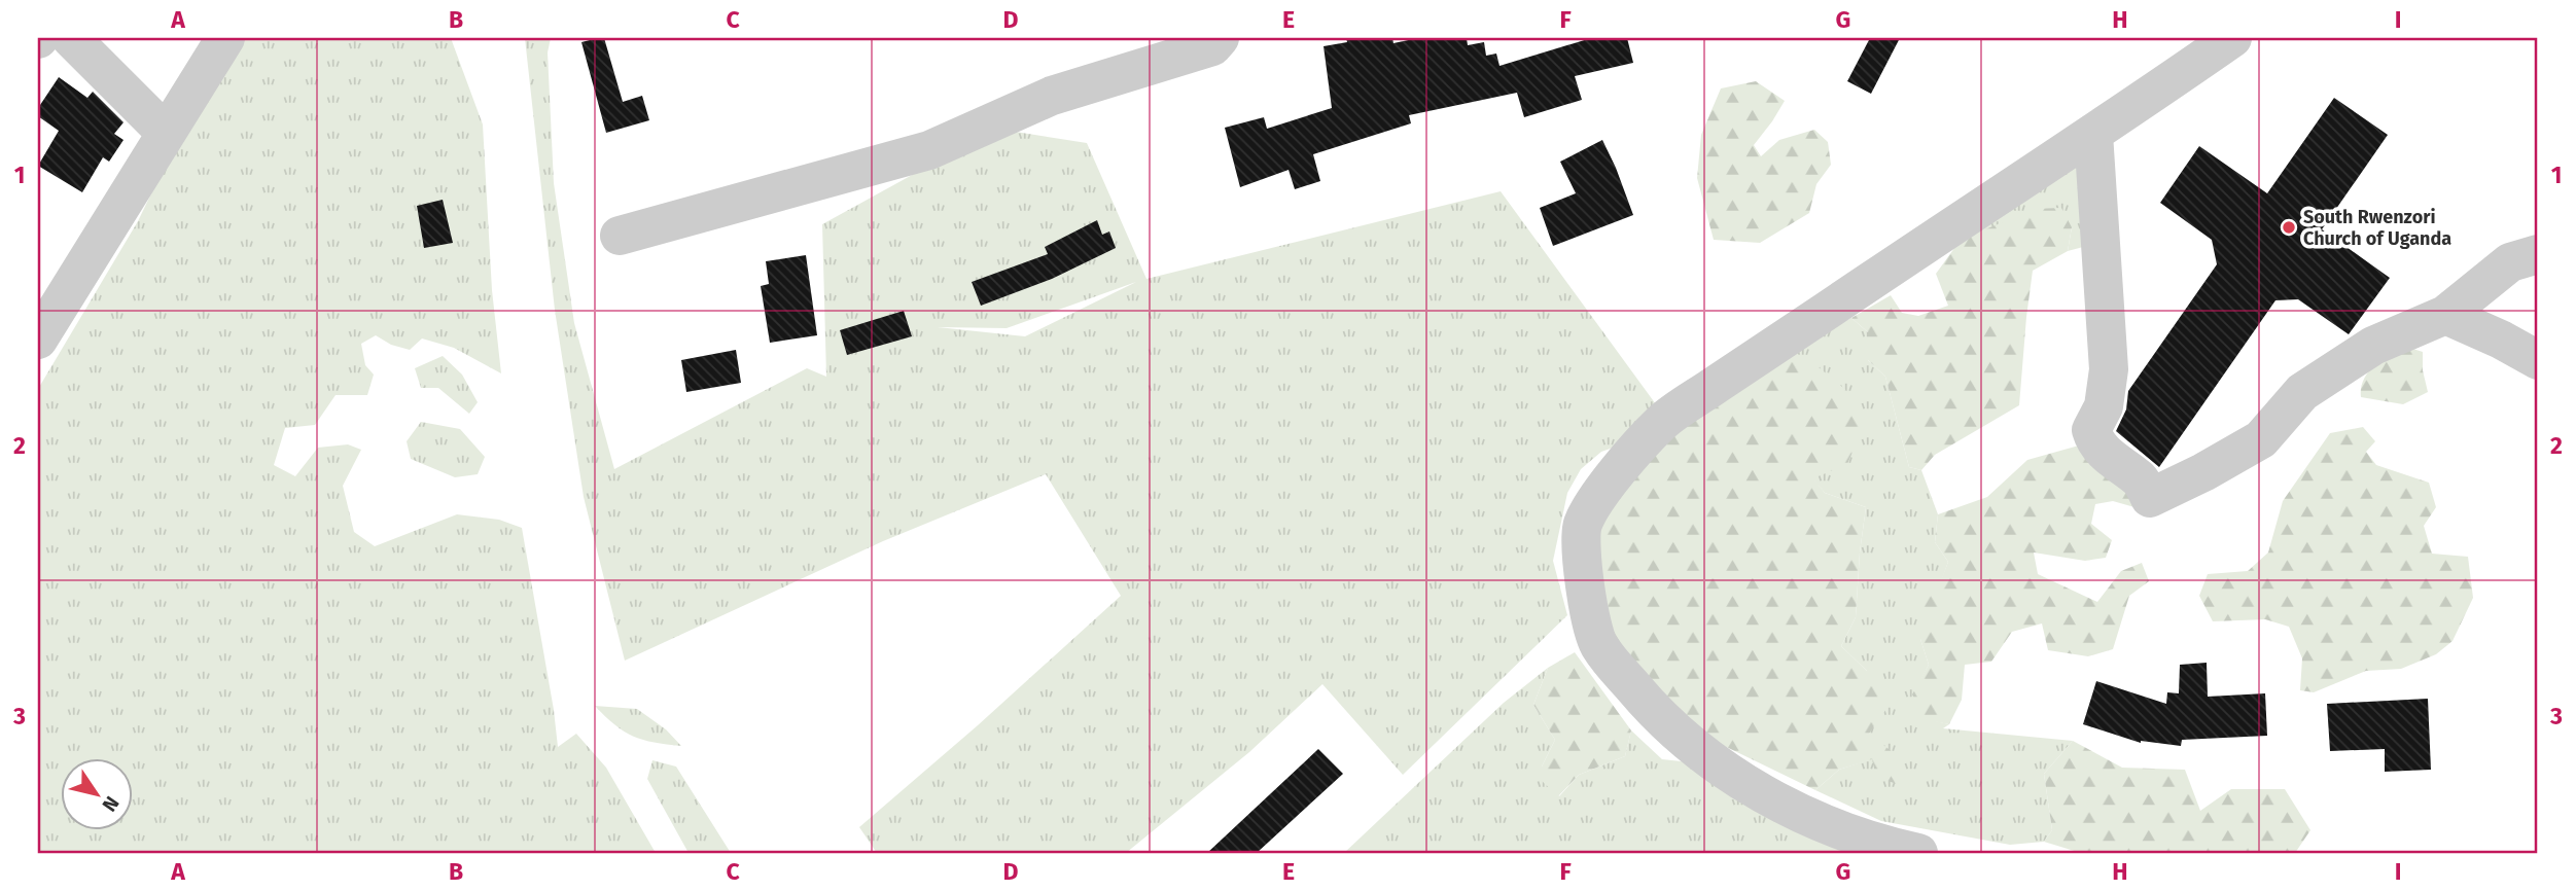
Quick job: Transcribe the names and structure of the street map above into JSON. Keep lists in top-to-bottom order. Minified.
{"places":["South Rwenzori Church of Uganda"],"north":"bottom right","grid":{"columns":["A","B","C","D","E","F","G","H","I"],"rows":["1","2","3"]}}
